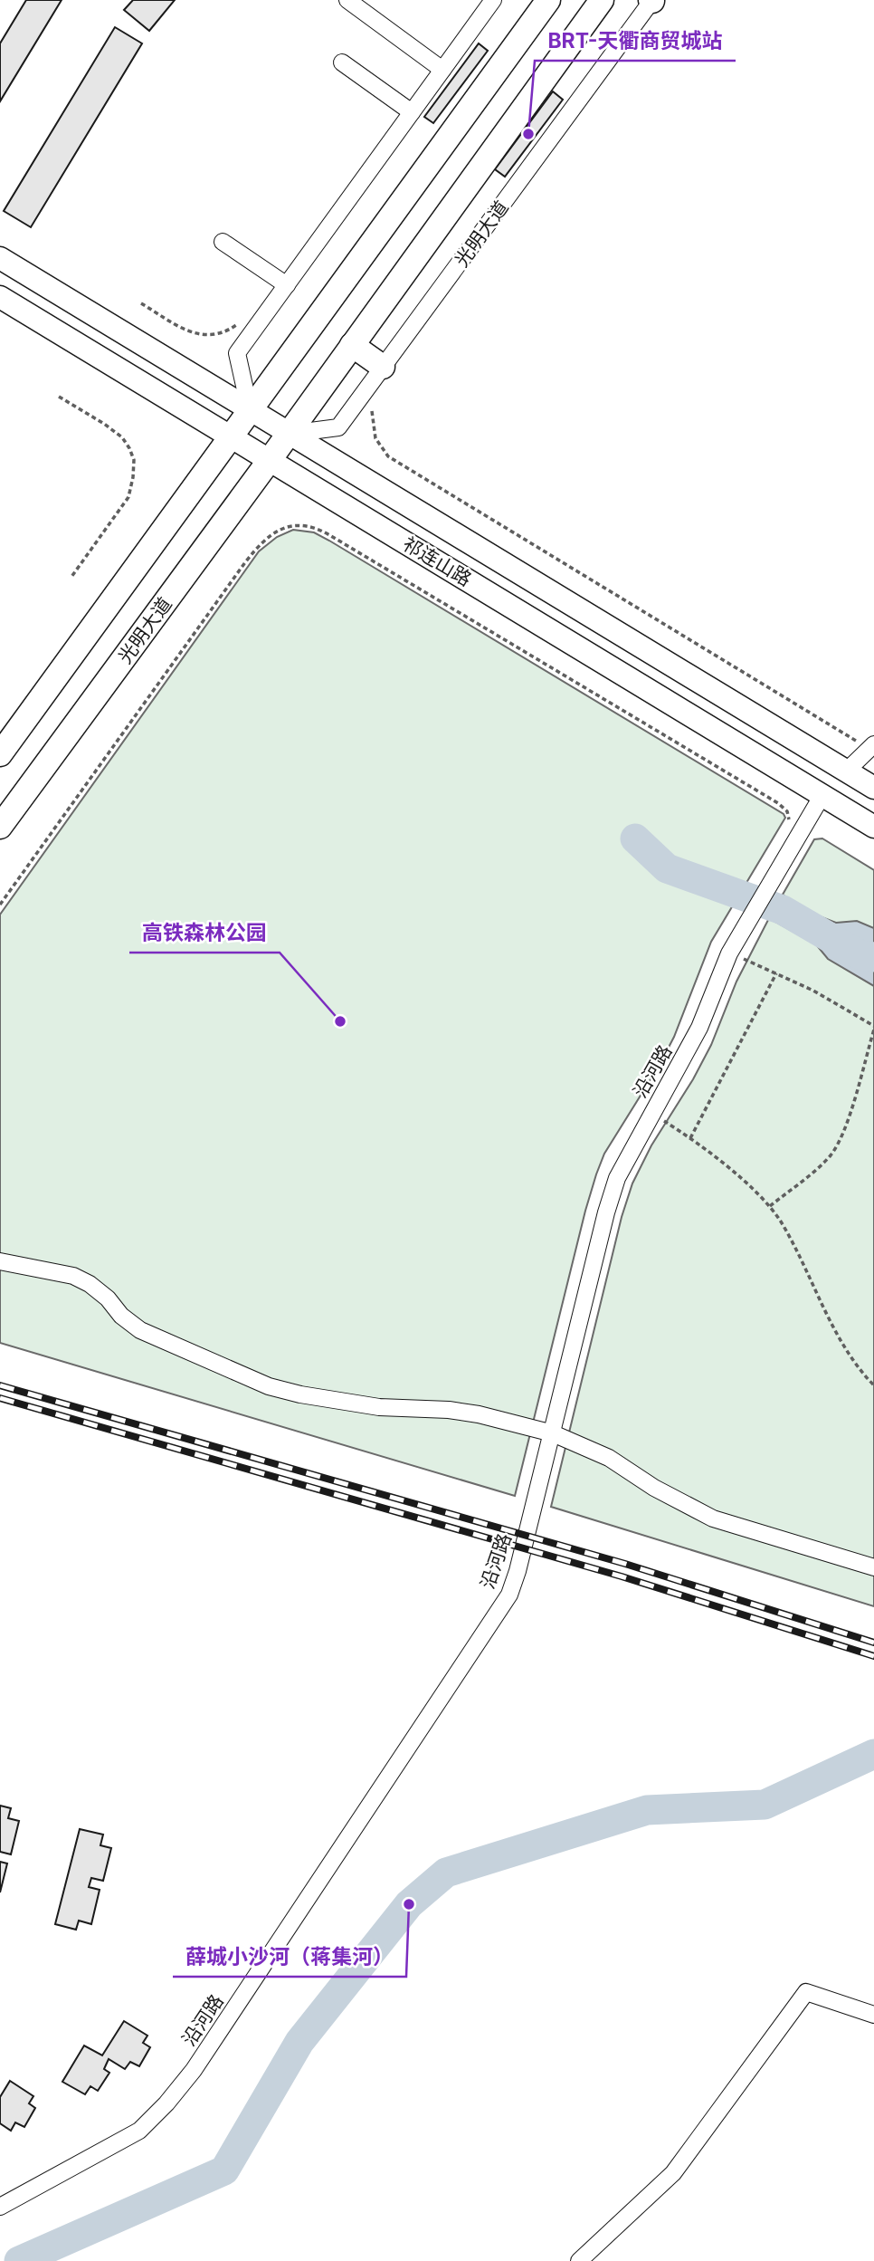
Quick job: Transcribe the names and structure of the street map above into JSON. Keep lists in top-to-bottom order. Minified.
{"streets":{"main road":["光明大道","祁连山路"],"street":["沿河路"]},"crossings":[["光明大道","祁连山路"],["祁连山路","沿河路"]],"places":["BRT-天衢商贸城站","高铁森林公园","薛城小沙河（蒋集河）"]}
